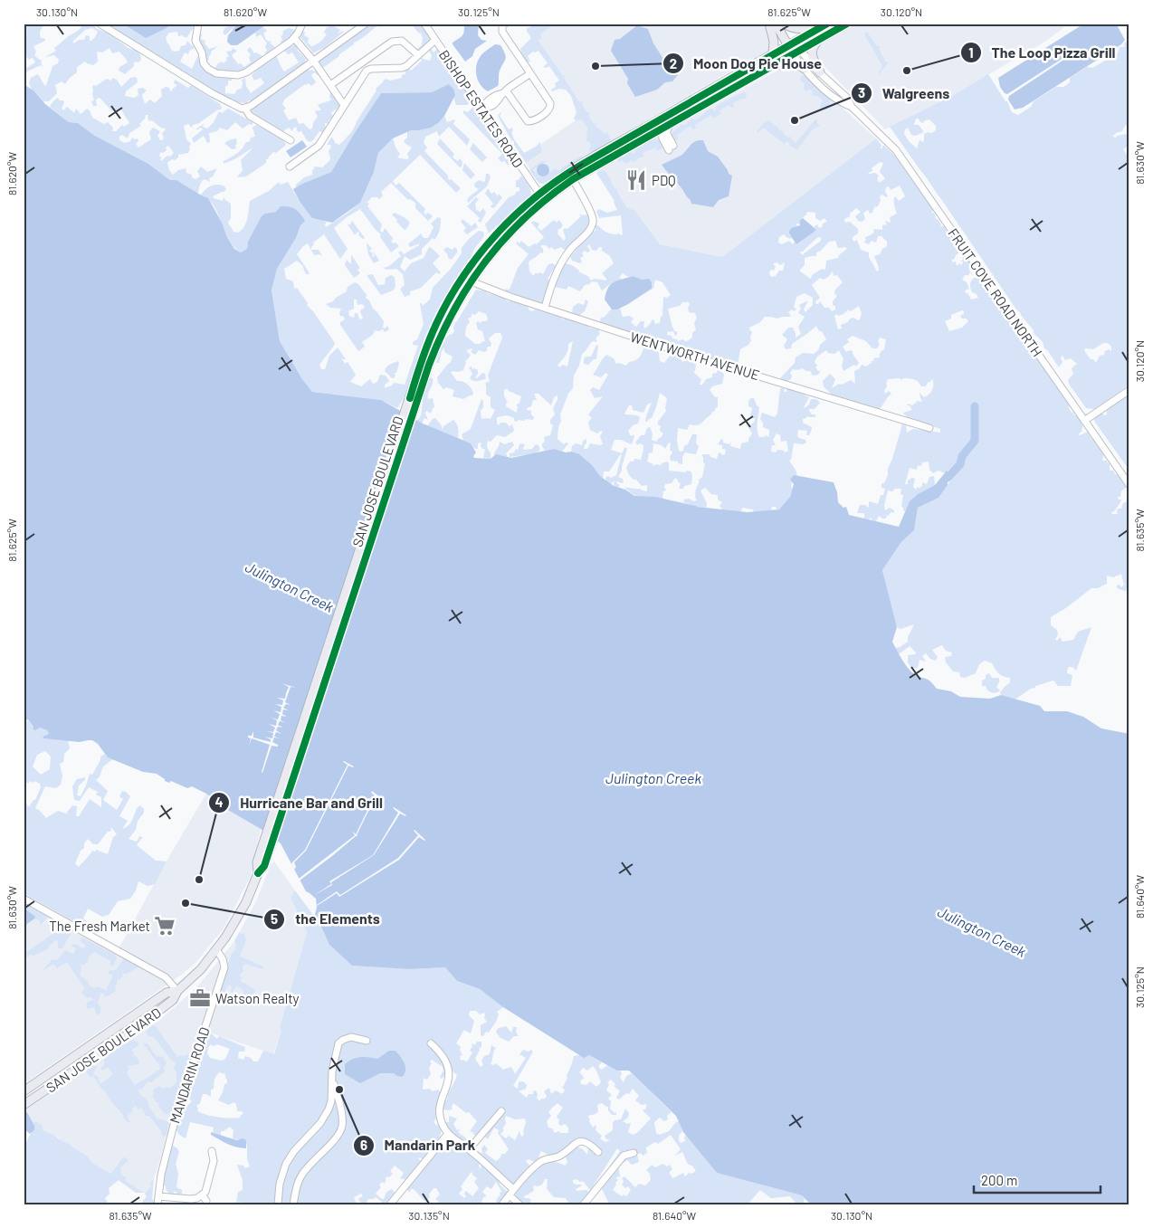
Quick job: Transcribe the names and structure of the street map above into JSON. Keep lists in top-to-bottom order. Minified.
{"streets":{"main road":["SAN JOSE BOULEVARD"],"street":["BISHOP ESTATES ROAD","FRUIT COVE ROAD NORTH","WENTWORTH AVENUE","MANDARIN ROAD"]},"crossings":[["BISHOP ESTATES ROAD","SAN JOSE BOULEVARD"],["FRUIT COVE ROAD NORTH","SAN JOSE BOULEVARD"],["WENTWORTH AVENUE","SAN JOSE BOULEVARD"],["SAN JOSE BOULEVARD","MANDARIN ROAD"]],"water":["Julington Creek"],"places":{"other":["Moon Dog Pie House","The Loop Pizza Grill","Walgreens","Hurricane Bar and Grill","the Elements","Mandarin Park"],"restaurant":["PDQ"],"supermarket":["The Fresh Market"],"office":["Watson Realty"]},"scale_bar":"200 m","coordinates":["30.130°N","81.620°W","30.125°N","81.625°W","30.120°N","81.630°W","81.635°W","81.640°W","30.135°N"]}
